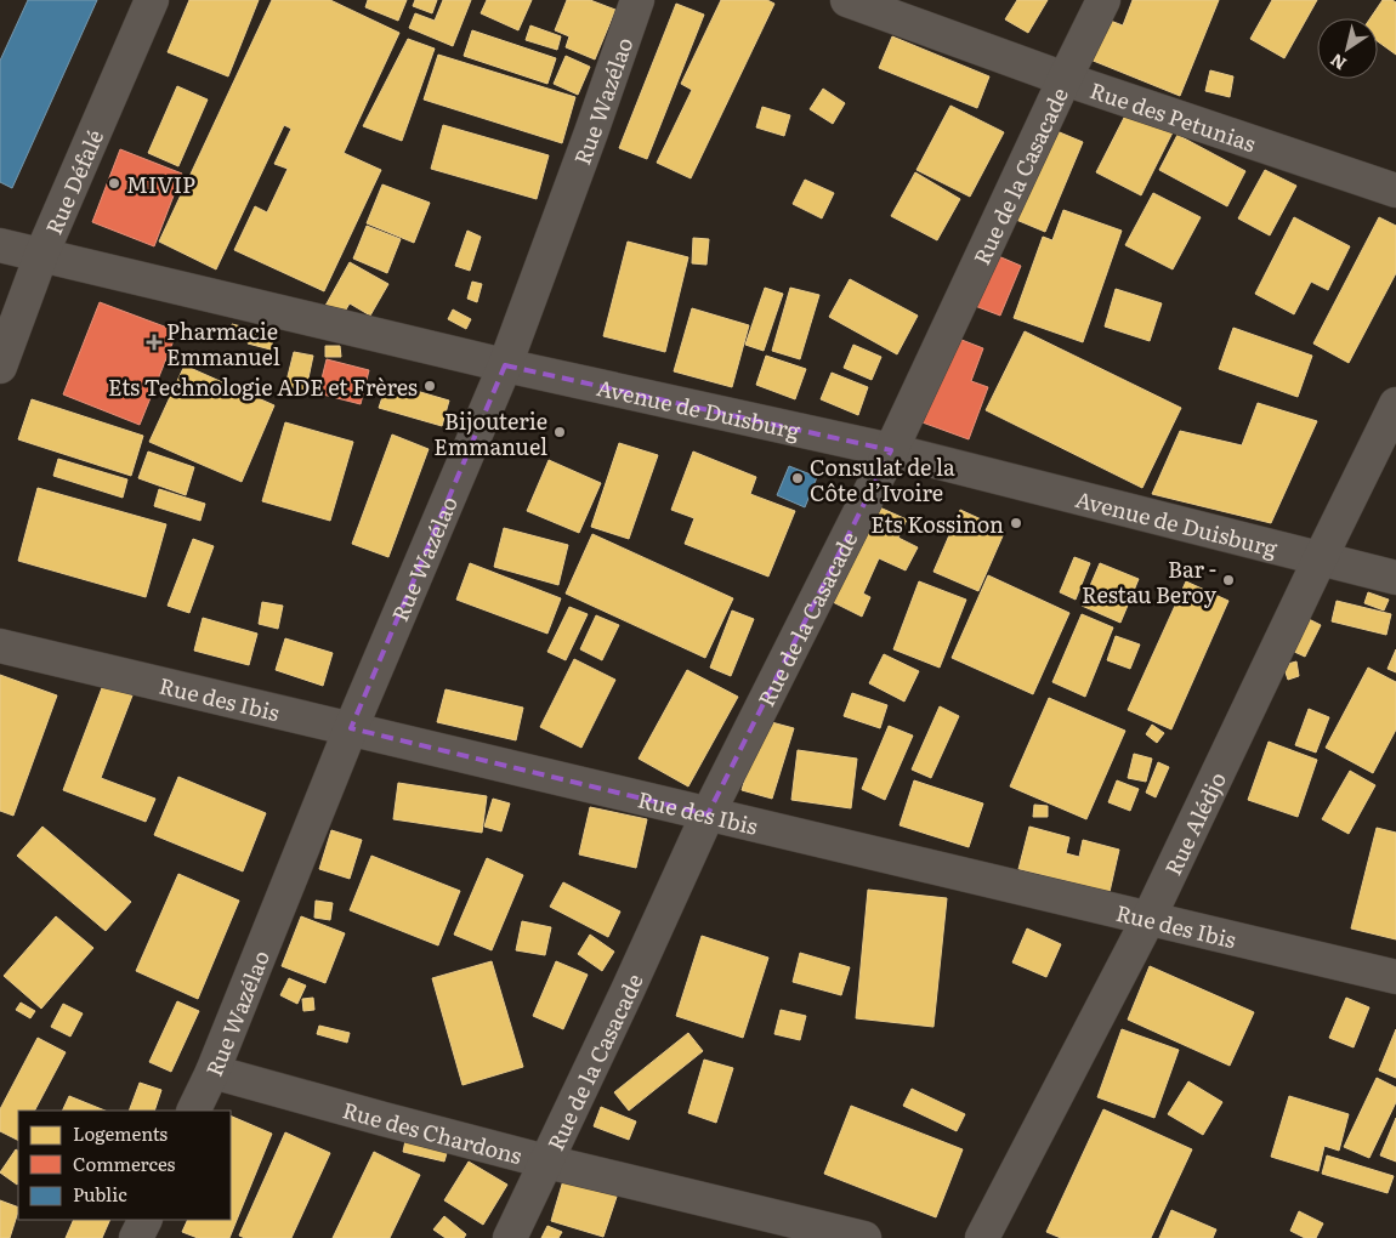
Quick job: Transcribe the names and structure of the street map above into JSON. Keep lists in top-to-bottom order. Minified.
{"streets":{"street":["Rue Wazélao","Rue des Petunias","Rue de la Casacade","Rue Défalé","Avenue de Duisburg","Rue des Ibis","Rue Alédjo","Rue des Chardons"]},"crossings":[["Rue Wazélao","Avenue de Duisburg"],["Rue Wazélao","Rue des Ibis"],["Rue Wazélao","Rue des Chardons"],["Rue des Petunias","Rue de la Casacade"],["Rue de la Casacade","Avenue de Duisburg"],["Rue de la Casacade","Rue des Ibis"],["Rue de la Casacade","Rue des Chardons"],["Rue Défalé","Avenue de Duisburg"],["Avenue de Duisburg","Rue Alédjo"],["Rue des Ibis","Rue Alédjo"]],"places":{"other":["MIVIP","Ets Technologie ADE et Frères","Bijouterie Emmanuel","Consulat de la Côte d’Ivoire","Ets Kossinon","Bar - Restau Beroy"],"health":["Pharmacie Emmanuel"]},"legend":["Logements","Commerces","Public"],"north":"bottom left"}
